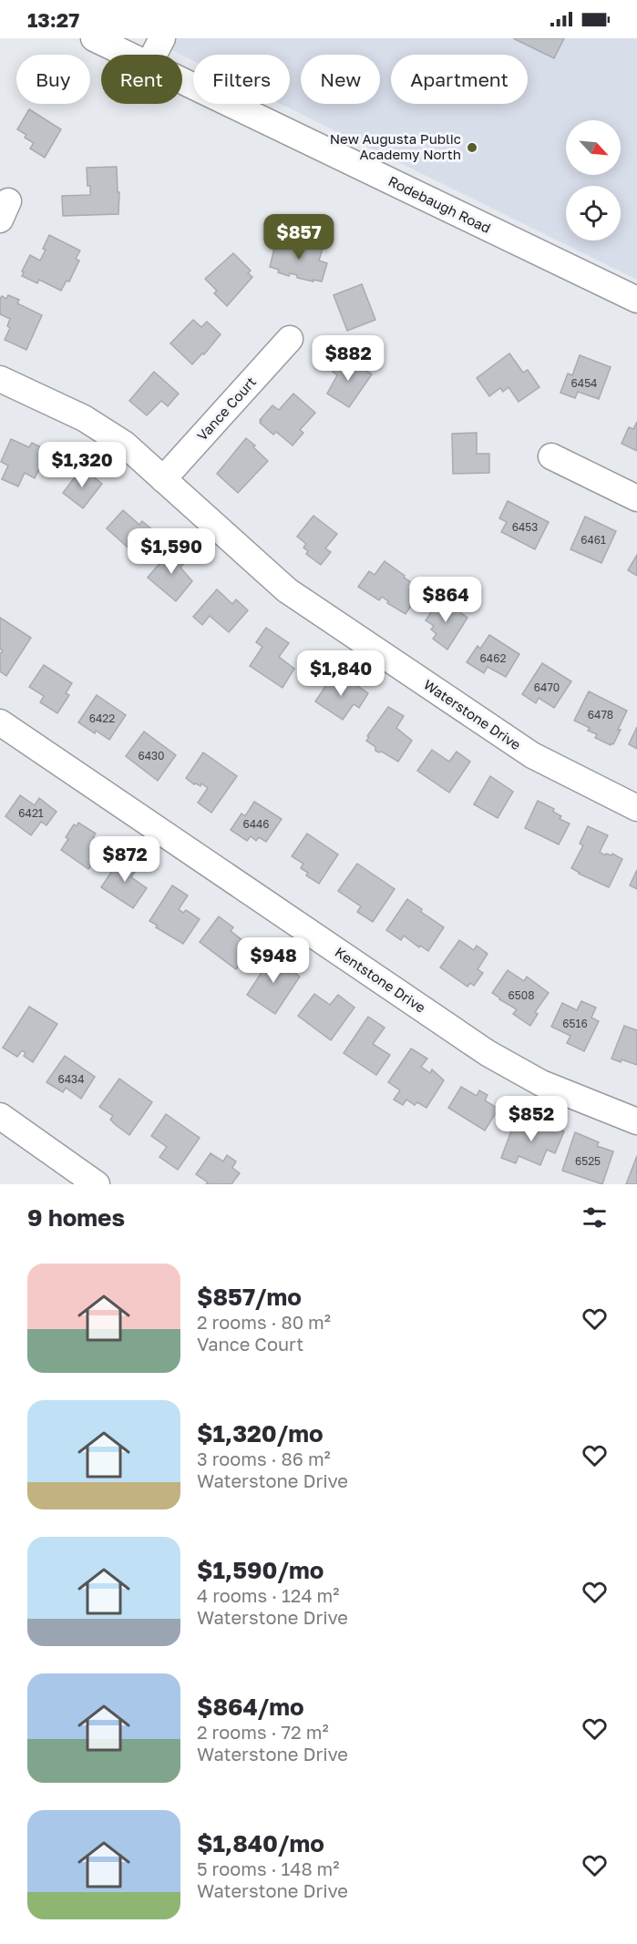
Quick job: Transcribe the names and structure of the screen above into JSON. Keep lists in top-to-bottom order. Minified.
{"streets":{"street":["Rodebaugh Road","Vance Court","Waterstone Drive","Kentstone Drive"]},"crossings":[["Vance Court","Waterstone Drive"]],"places":["New Augusta Public Academy North"],"house_numbers":["6454","6453","6461","6462","6470","6478","6422","6430","6421","6446","6508","6516","6434","6525"],"north":"bottom right","page":{"status":"13:27","chip":["Buy","Rent","Filters","New","Apartment"],"price":["$857","$882","$1,320","$1,590","$864","$1,840","$872","$948","$852"],"heading":"9 homes","list":[{"name":"$857/mo","note":"2 rooms · 80 m² · Vance Court"},{"name":"$1,320/mo","note":"3 rooms · 86 m² · Waterstone Drive"},{"name":"$1,590/mo","note":"4 rooms · 124 m² · Waterstone Drive"},{"name":"$864/mo","note":"2 rooms · 72 m² · Waterstone Drive"},{"name":"$1,840/mo","note":"5 rooms · 148 m² · Waterstone Drive"}]}}
